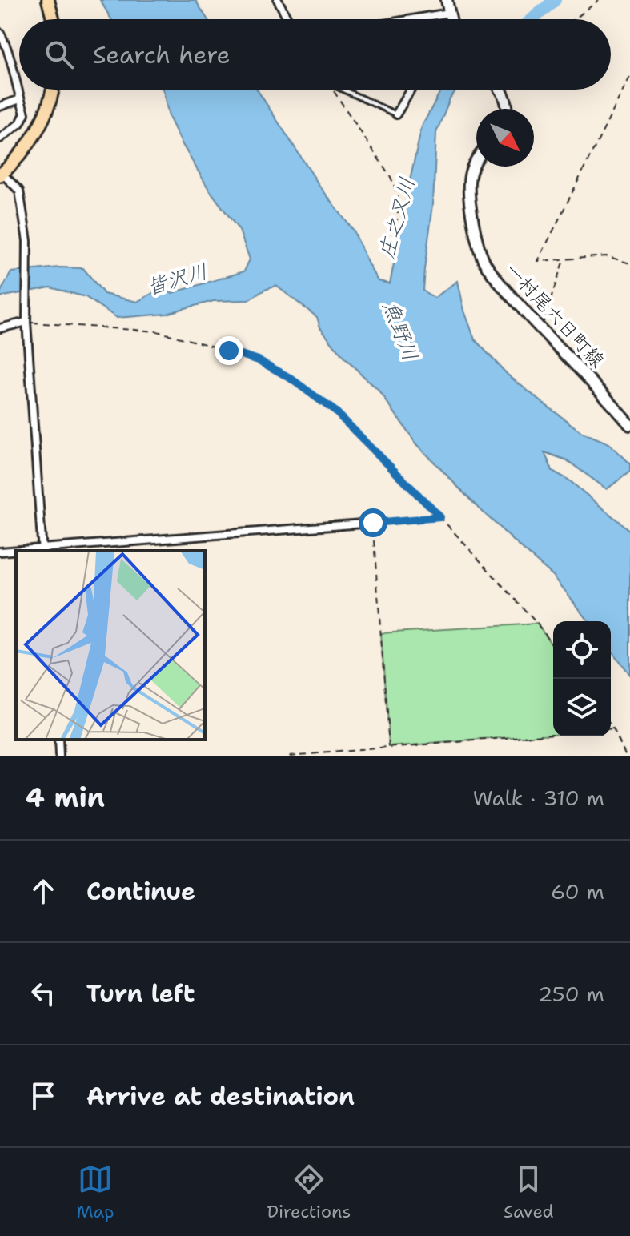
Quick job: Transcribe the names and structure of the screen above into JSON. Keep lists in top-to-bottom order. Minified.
{"streets":{"main road":["一村尾六日町線"]},"water":["庄之又川","皆沢川","魚野川"],"north":"bottom right","page":{"search":"Search here","heading":["4 min","Walk · 310 m"],"list":[["Continue","60 m"],["Turn left","250 m"],"Arrive at destination"],"nav":["Map","Directions","Saved"]}}
